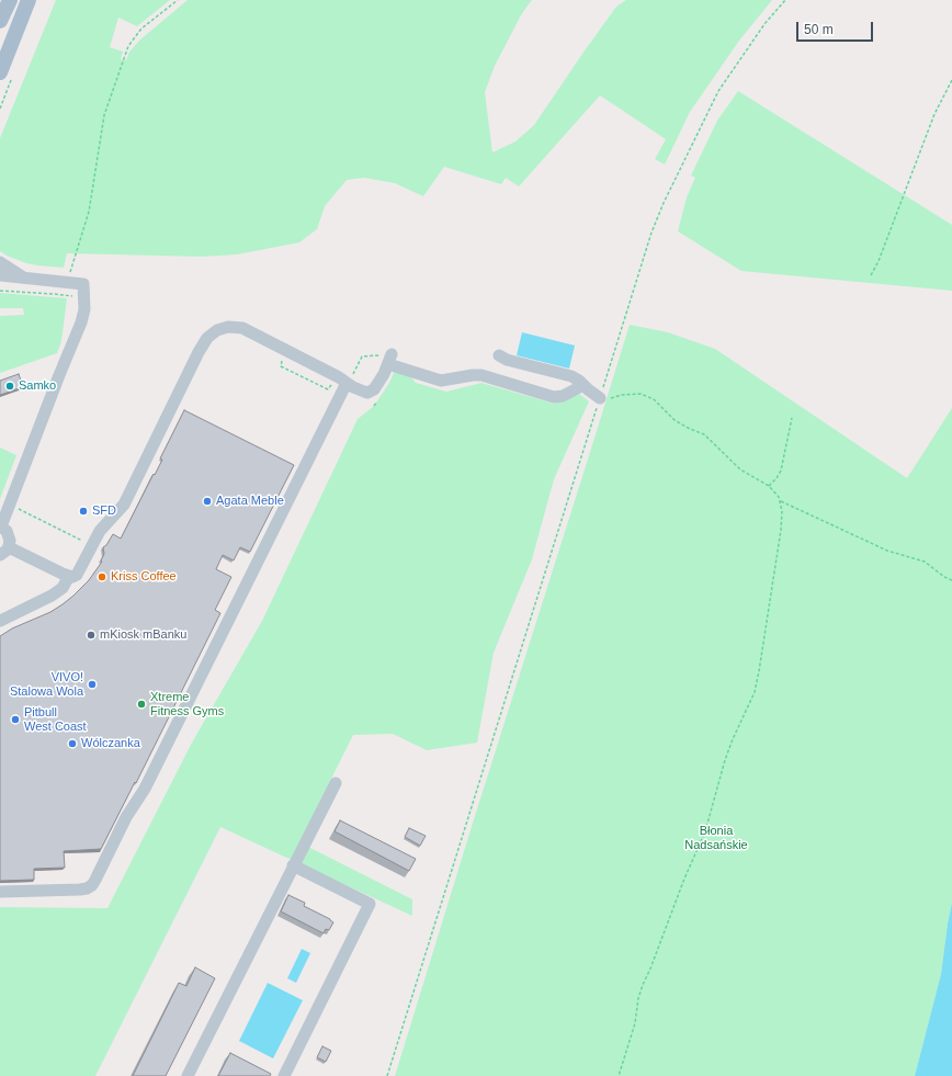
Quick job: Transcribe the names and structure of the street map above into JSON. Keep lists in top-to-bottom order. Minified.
{"parks":["Błonia Nadsańskie"],"places":["Samko","Agata Meble","SFD","Kriss Coffee","mKiosk mBanku","VIVO! Stalowa Wola","Xtreme Fitness Gyms","Pitbull West Coast","Wólczanka"],"scale_bar":"50 m"}
